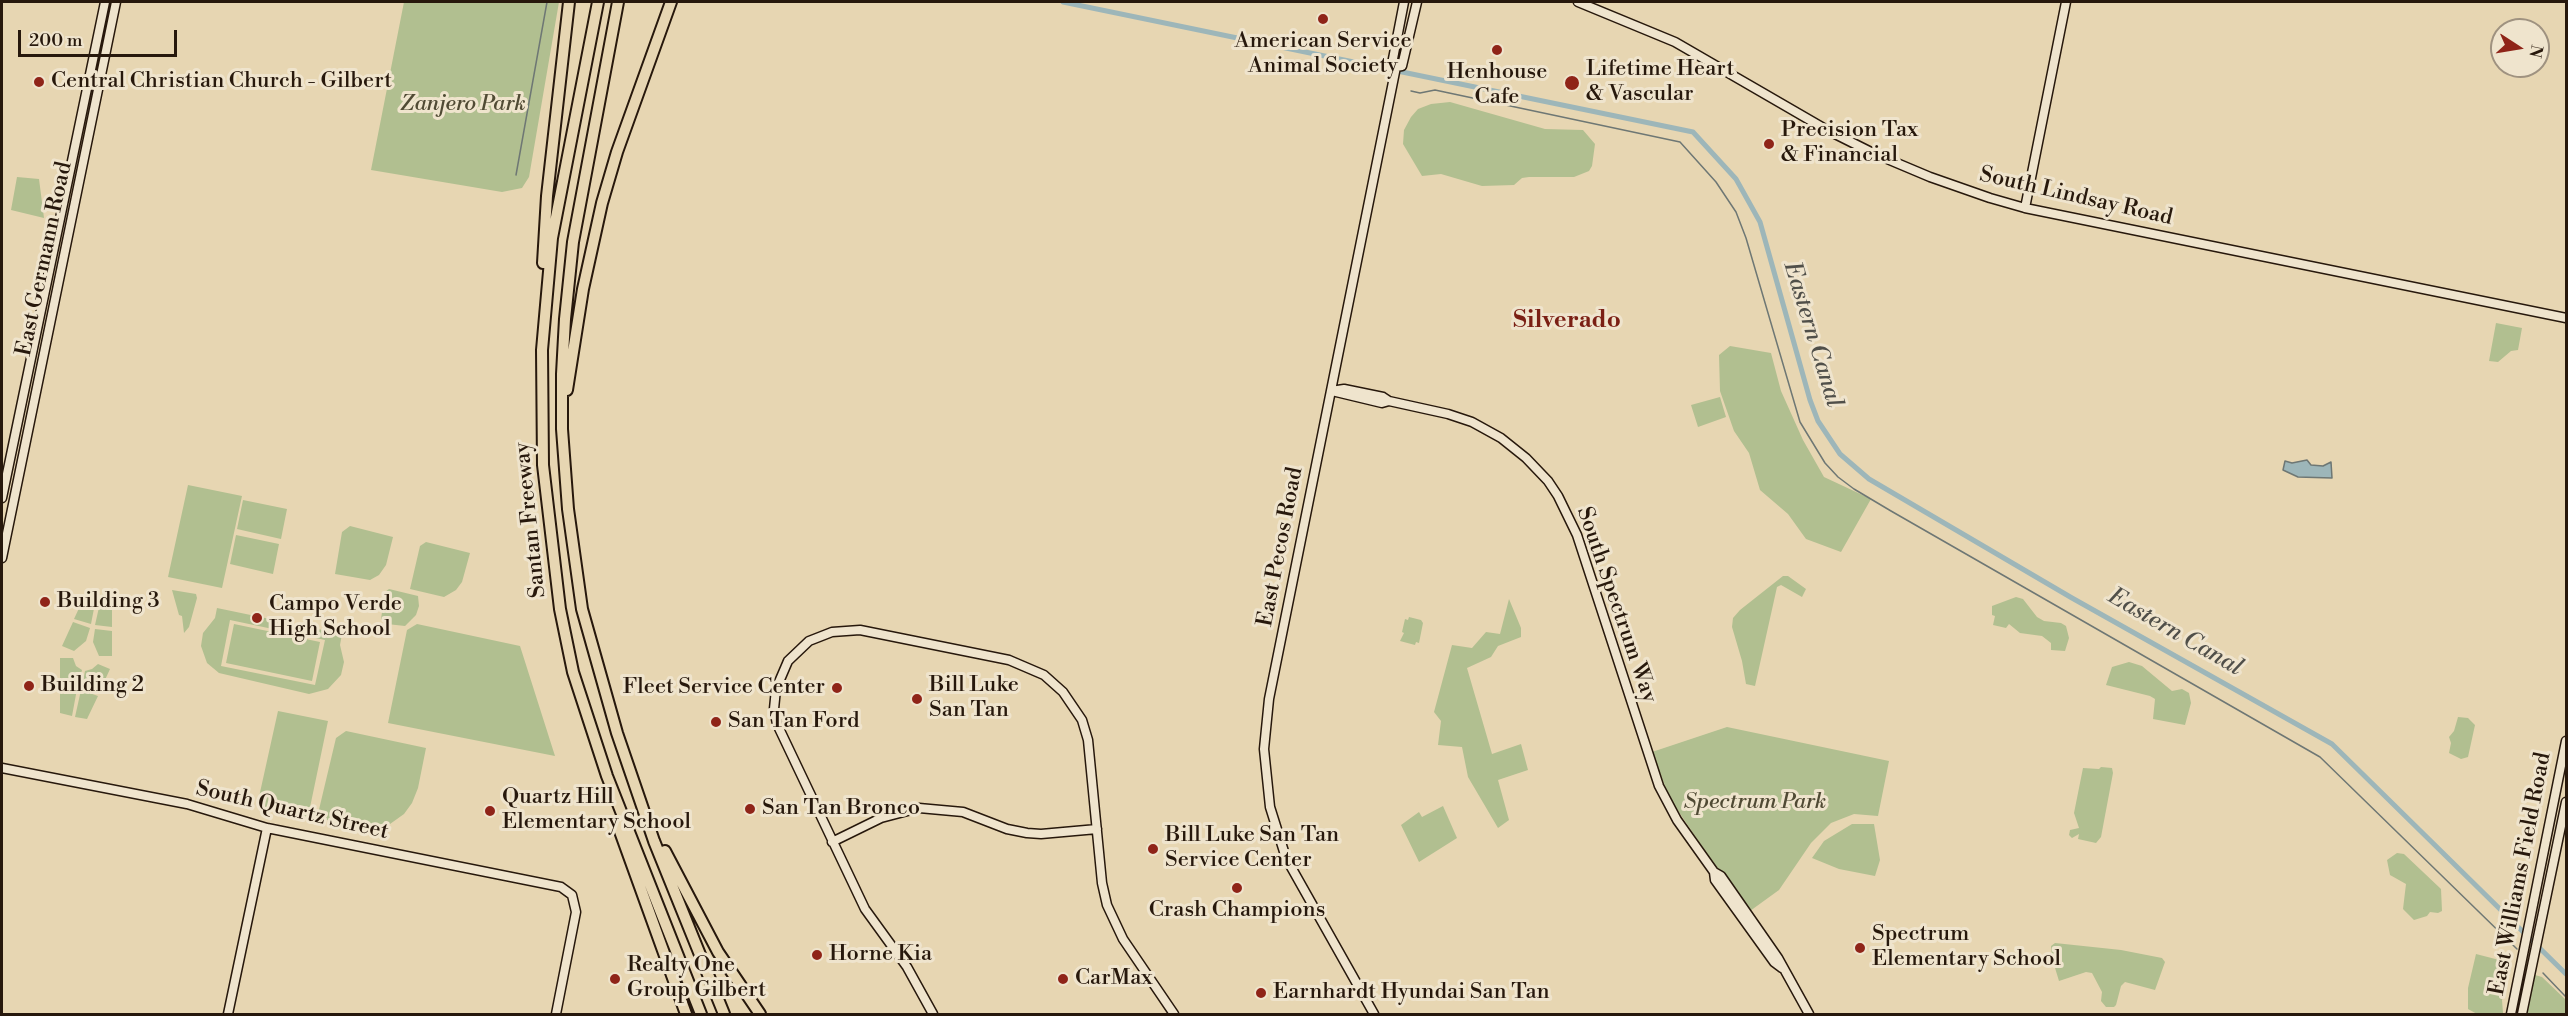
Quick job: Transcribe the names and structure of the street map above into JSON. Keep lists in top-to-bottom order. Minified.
{"streets":{"highway":["Santan Freeway"],"main road":["South Lindsay Road","East Germann Road","East Pecos Road","South Spectrum Way","South Quartz Street","East Williams Field Road"]},"crossings":[["East Pecos Road","South Spectrum Way"]],"districts":["Silverado"],"water":["Eastern Canal"],"parks":["Zanjero Park","Spectrum Park"],"places":["American Service Animal Society","Henhouse Cafe","Central Christian Church - Gilbert","Lifetime Heart & Vascular","Precision Tax & Financial","Building 3","Campo Verde High School","Building 2","Fleet Service Center","Bill Luke San Tan","San Tan Ford","San Tan Bronco","Quartz Hill Elementary School","Bill Luke San Tan Service Center","Crash Champions","Spectrum Elementary School","Horne Kia","Realty One Group Gilbert","CarMax","Earnhardt Hyundai San Tan"],"scale_bar":"200 m","north":"right"}
